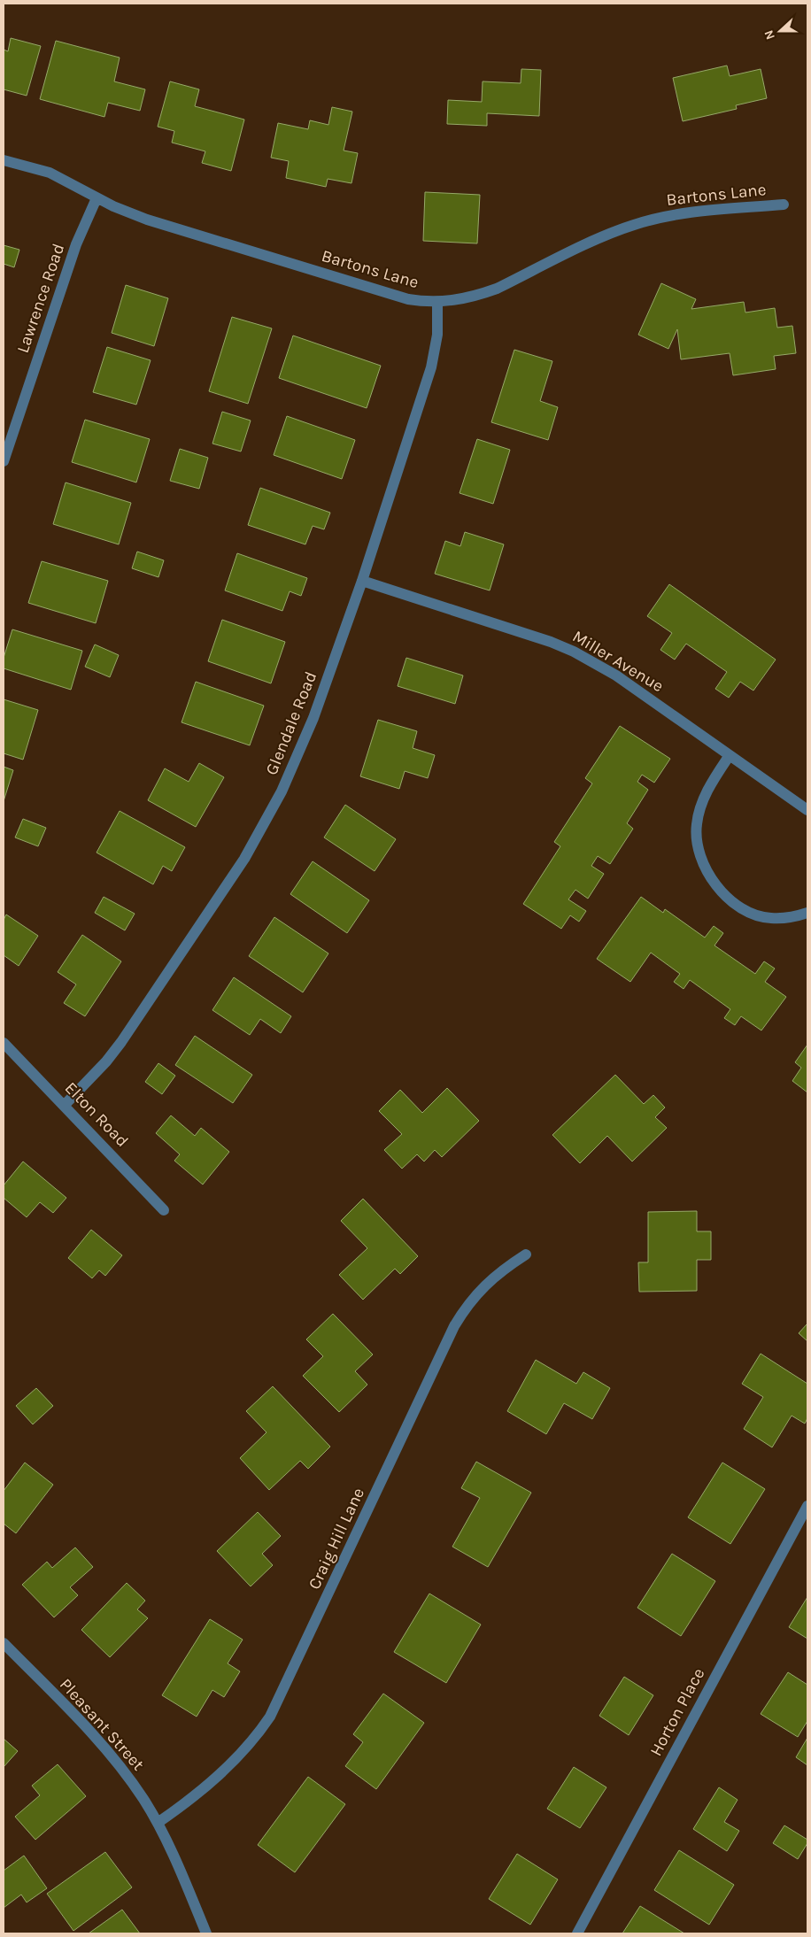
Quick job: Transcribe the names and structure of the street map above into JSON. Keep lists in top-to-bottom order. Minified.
{"streets":{"street":["Bartons Lane","Lawrence Road","Miller Avenue","Glendale Road","Elton Road","Craig Hill Lane","Horton Place","Pleasant Street"]},"crossings":[["Bartons Lane","Lawrence Road"],["Bartons Lane","Glendale Road"],["Miller Avenue","Glendale Road"],["Glendale Road","Elton Road"],["Craig Hill Lane","Pleasant Street"]],"north":"left"}
